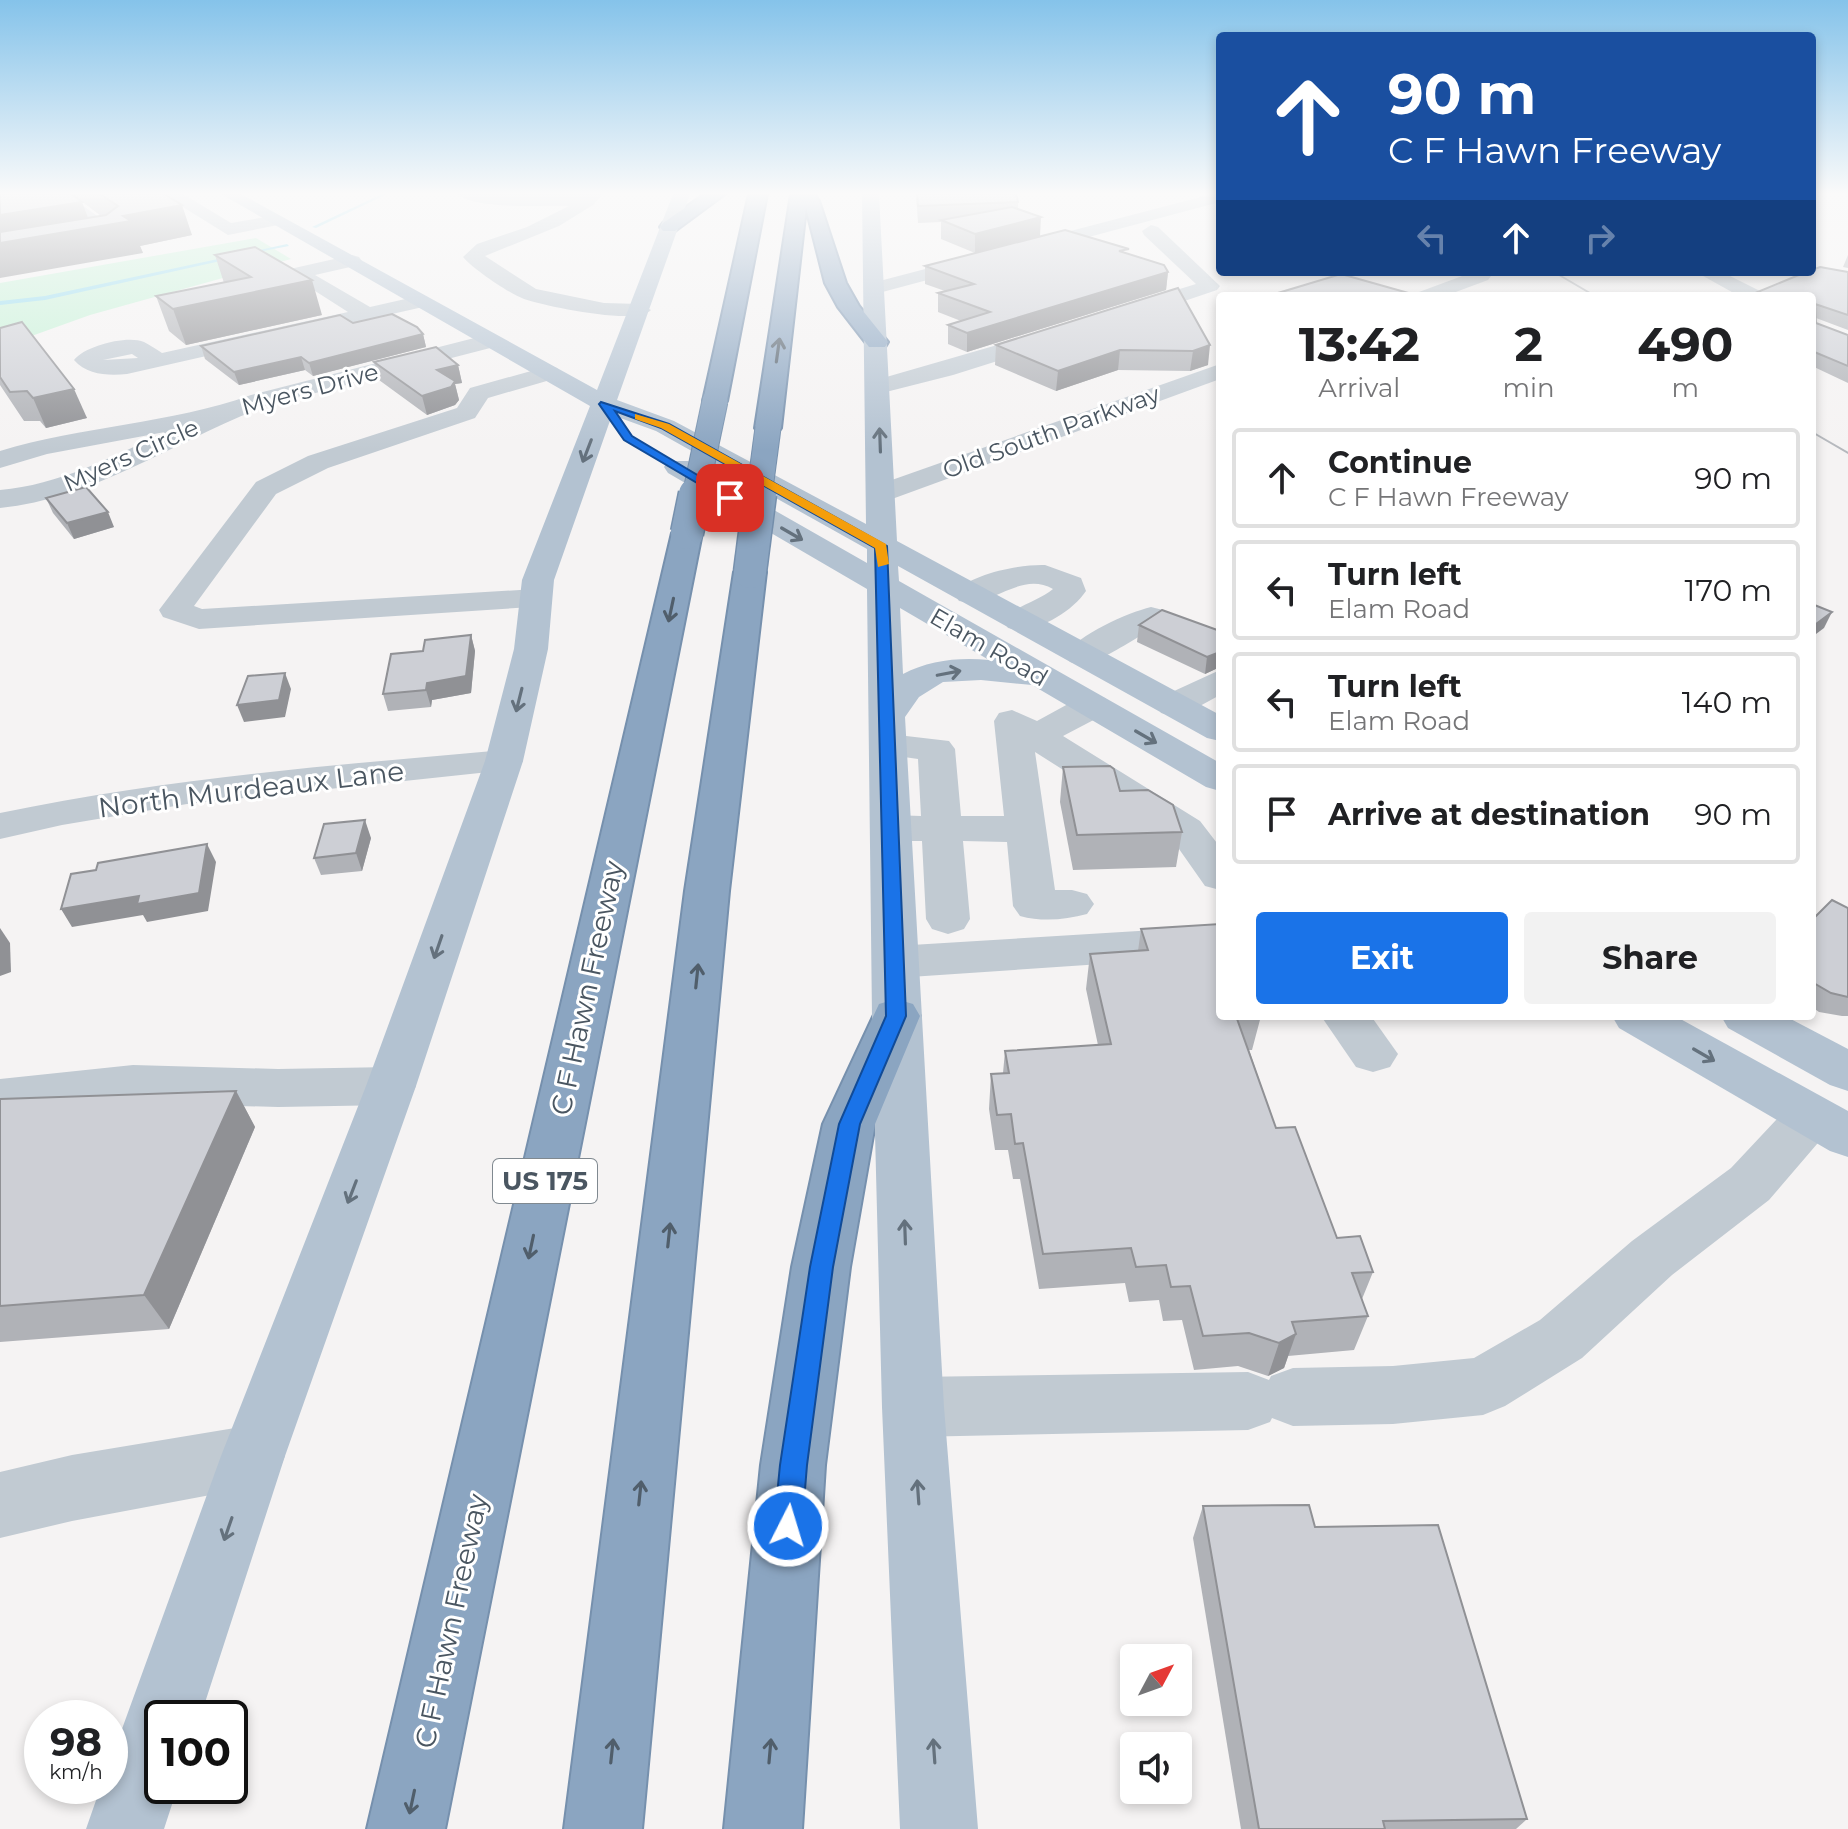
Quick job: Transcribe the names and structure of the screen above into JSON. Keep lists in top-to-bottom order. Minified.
{"streets":{"highway":["C F Hawn Freeway","US 175"],"main road":["Elam Road"],"street":["Myers Drive","Old South Parkway","Myers Circle","North Murdeaux Lane"]},"crossings":[["Myers Drive","Myers Circle"],["Myers Drive","Elam Road"]],"north":"top right","page":{"turn":["90 m","C F Hawn Freeway"],"eta":["13:42","Arrival","2","min","490","m"],"list":[{"name":"Continue","note":"C F Hawn Freeway","value":"90 m"},{"name":"Turn left","note":"Elam Road","value":"170 m"},{"name":"Turn left","note":"Elam Road","value":"140 m"},{"name":"Arrive at destination","value":"90 m"}],"buttons":["Exit","Share"],"speed":"98 km/h","limit":"100"}}
